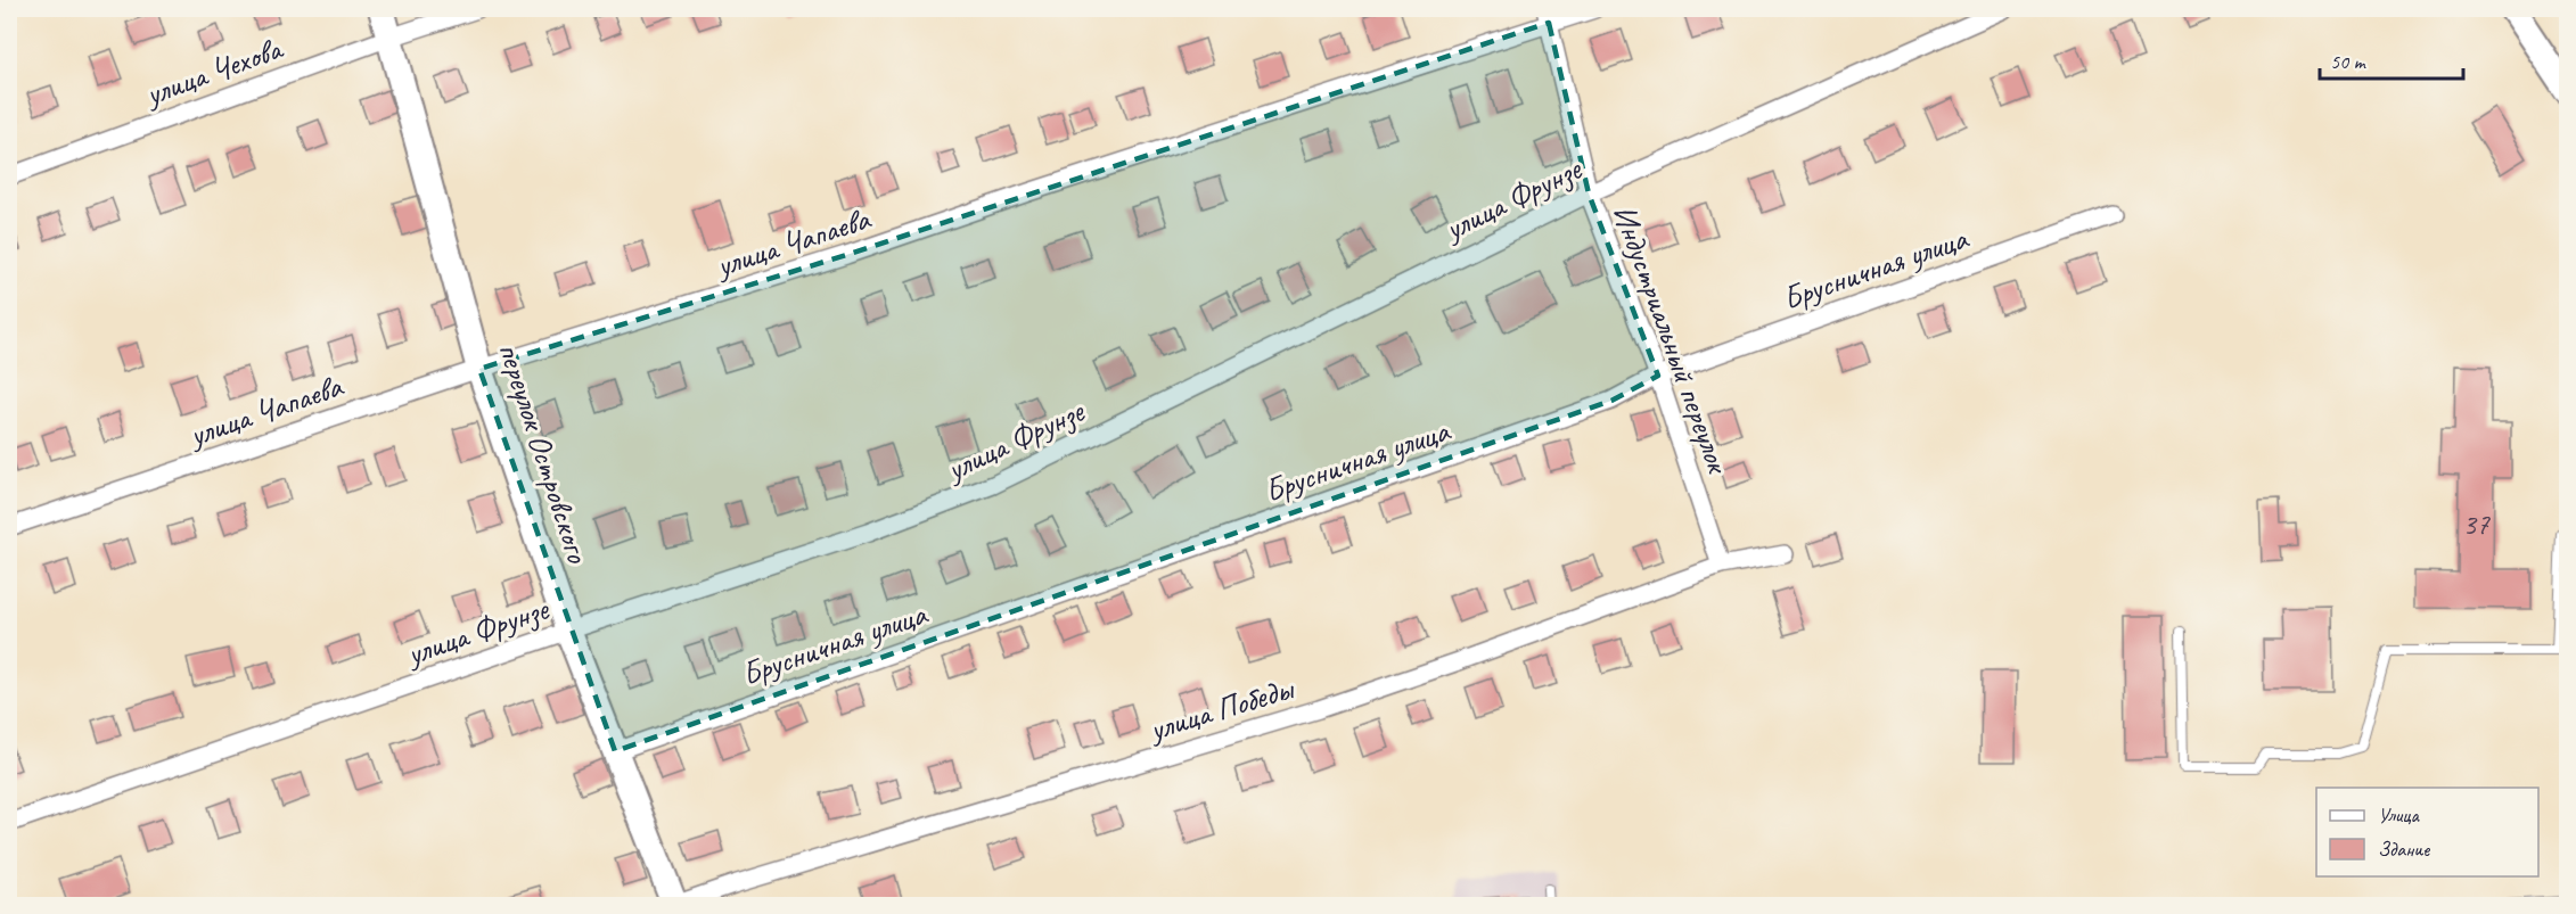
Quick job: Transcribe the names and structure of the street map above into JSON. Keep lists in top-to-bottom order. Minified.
{"streets":{"street":["улица Чехова","улица Фрунзе","улица Чапаева","Брусничная улица","Индустриальный переулок","переулок Островского","улица Победы"]},"crossings":[["улица Чехова","переулок Островского"],["улица Фрунзе","Индустриальный переулок"],["улица Фрунзе","переулок Островского"],["улица Чапаева","Индустриальный переулок"],["улица Чапаева","переулок Островского"],["Брусничная улица","Индустриальный переулок"],["Брусничная улица","переулок Островского"],["Индустриальный переулок","улица Победы"],["переулок Островского","улица Победы"]],"house_numbers":["37"],"legend":["Улица","Здание"],"scale_bar":"50 m"}
